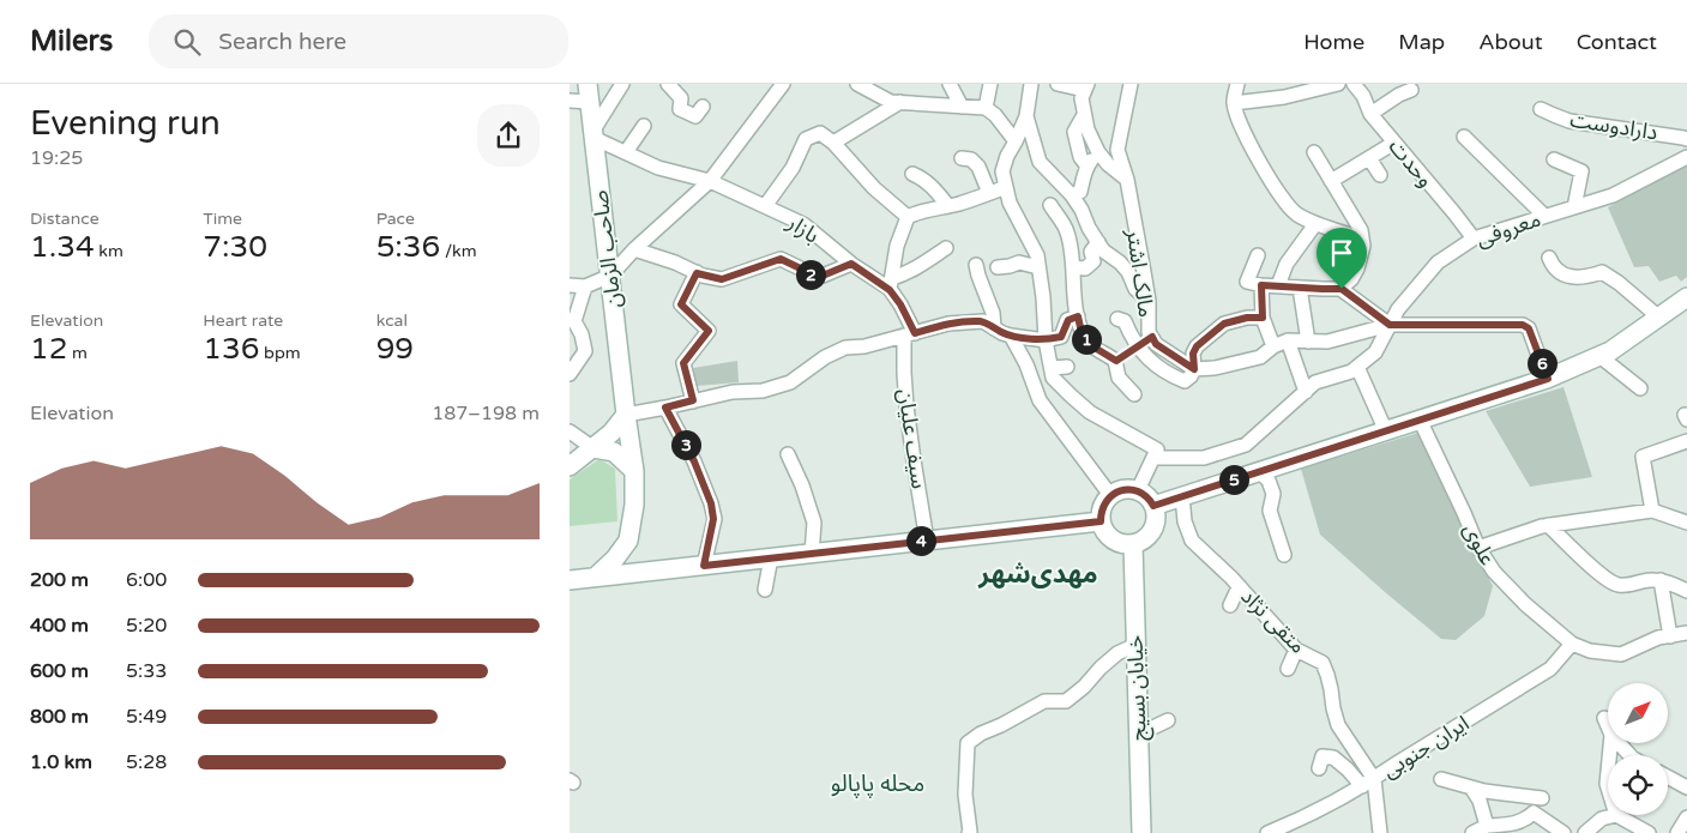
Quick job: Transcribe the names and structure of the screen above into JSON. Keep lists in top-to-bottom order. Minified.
{"streets":{"street":["دارادوست","وحدت","بازار","معروفی","صاحب الزمان","مالک اشتر","سیف علیان","علوی","متقی نژاد","خیابان بسیج","ایران جنوبی"]},"crossings":[["وحدت","معروفی"],["بازار","صاحب الزمان"],["بازار","سیف علیان"],["علوی","ایران جنوبی"],["متقی نژاد","ایران جنوبی"]],"districts":["مهدی‌شهر","محله پاپالو"],"north":"top right","page":{"header":"Milers","search":"Search here","nav":["Home","Map","About","Contact"],"heading":["Evening run","19:25"],"stats":[["Distance","1.34 km"],["Time","7:30"],["Pace","5:36 /km"],["Elevation","12 m"],["Heart rate","136 bpm"],["kcal","99"]],"pins":["2","1","6","3","5","4"],"chart":["Elevation","187–198 m"],"list":[{"name":"200 m","note":"6:00"},{"name":"400 m","note":"5:20"},{"name":"600 m","note":"5:33"},{"name":"800 m","note":"5:49"},{"name":"1.0 km","note":"5:28"}]}}
